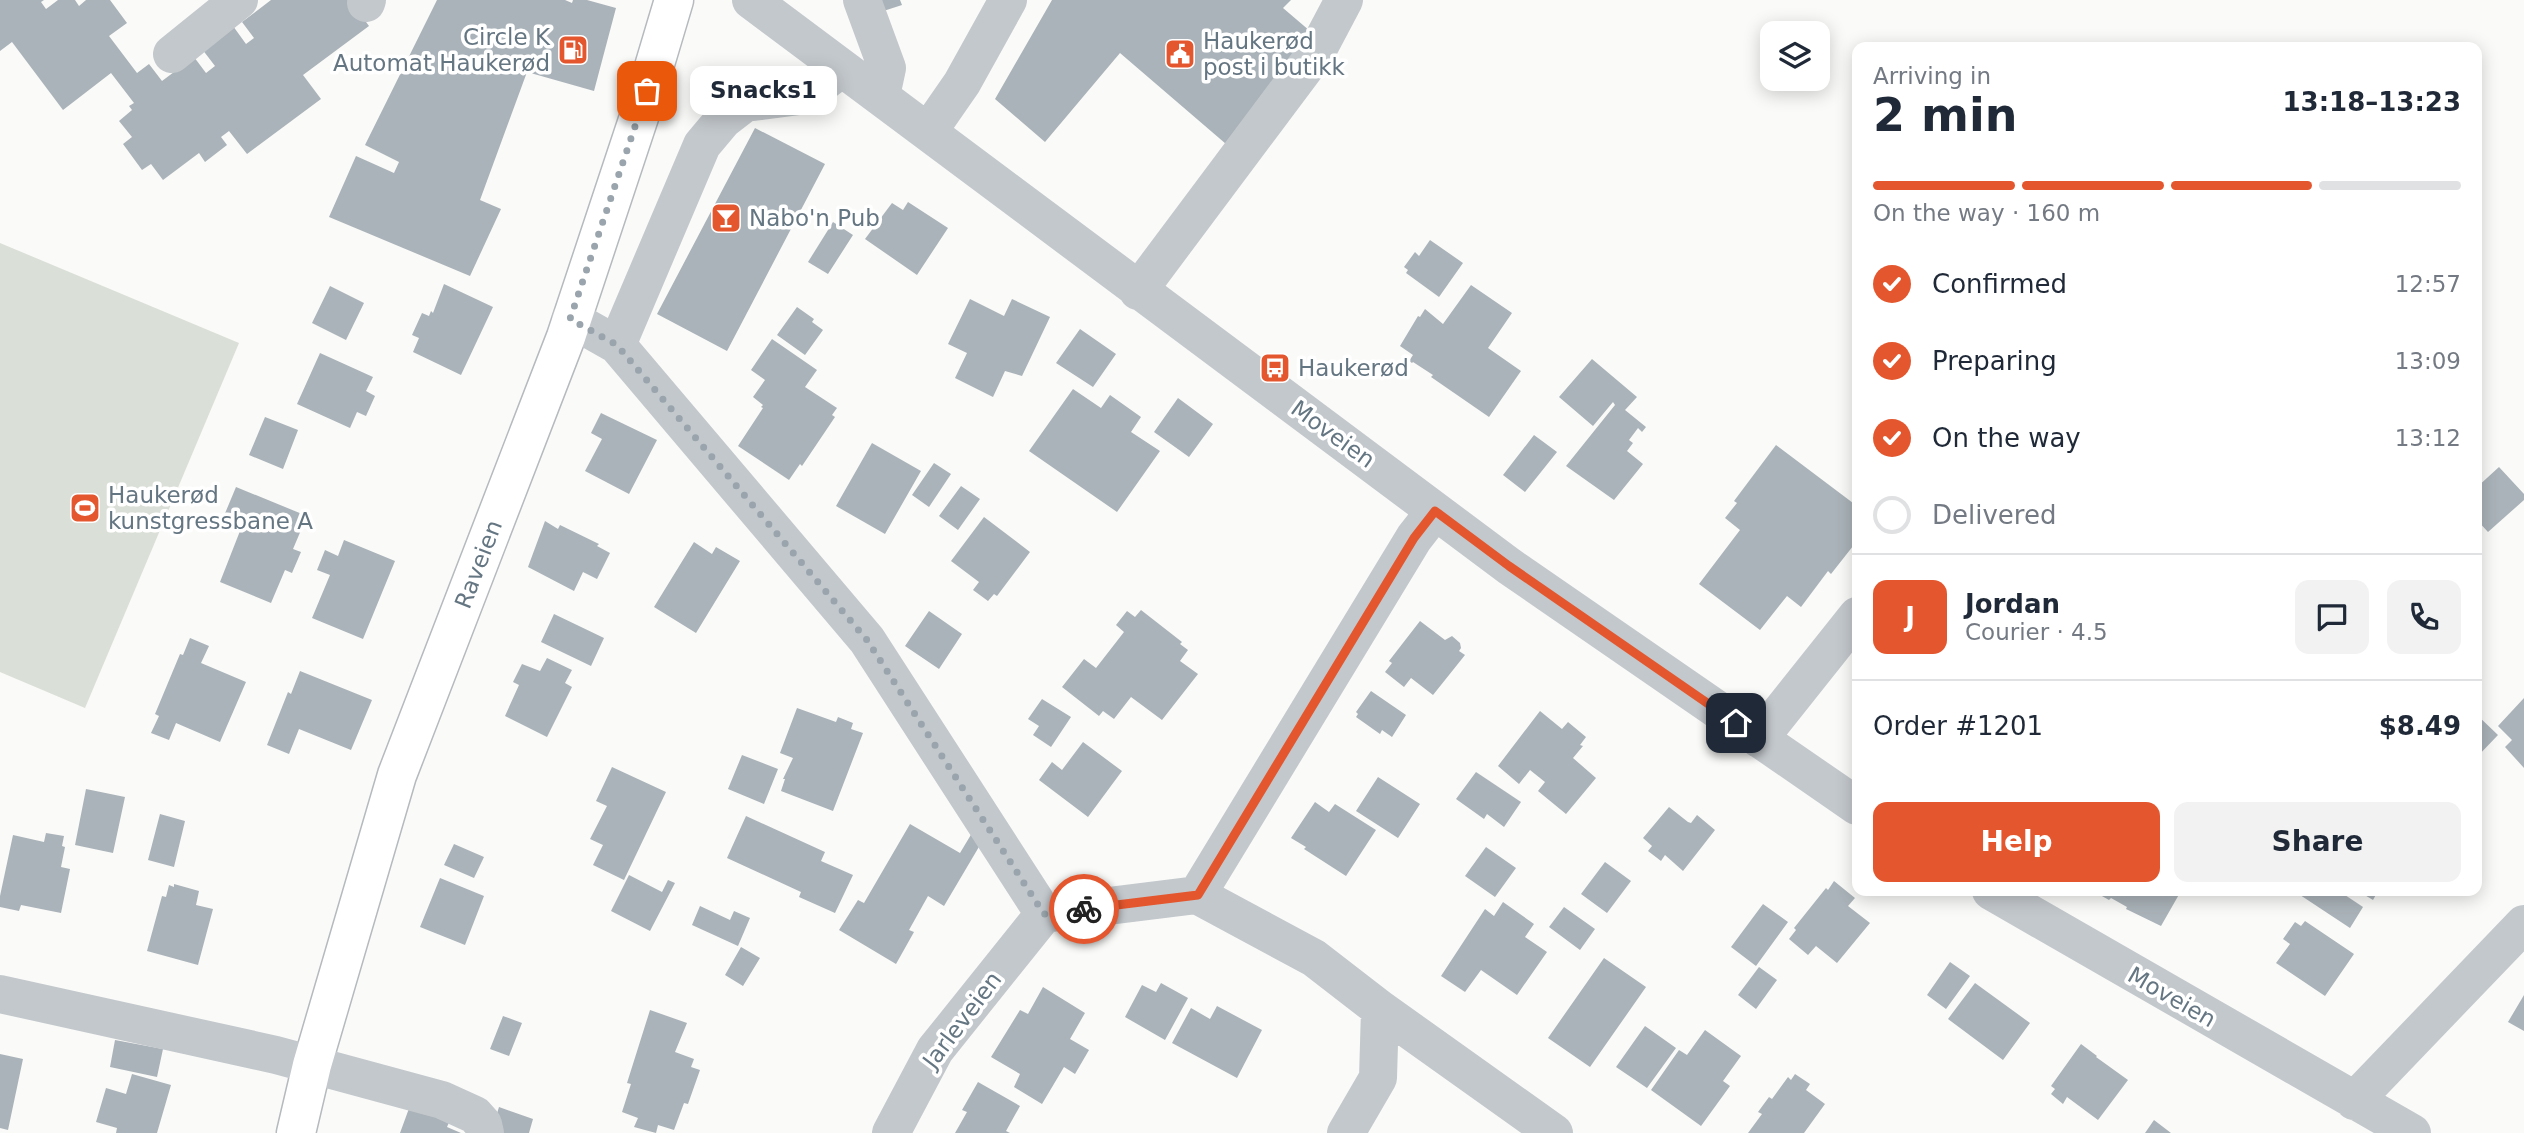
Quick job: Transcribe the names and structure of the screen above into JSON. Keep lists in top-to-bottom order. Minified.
{"streets":{"main road":["Raveien"],"street":["Moveien","Jarleveien"]},"places":{"fuel station":["Circle K Automat Haukerød"],"public building":["Haukerød post i butikk"],"other":["Snacks1"],"bar":["Nabo'n Pub"],"bus stop":["Haukerød"],"sports":["Haukerød kunstgressbane A"]},"page":{"heading":["2 min","Arriving in","13:18–13:23"],"panel":["Jordan","Courier · 4.5","Order #1201","$8.49"],"bubble":"Snacks1","bar":"On the way · 160 m","list":[["Confirmed","12:57"],["Preparing","13:09"],["On the way","13:12"],"Delivered"],"round":"J","buttons":["Help","Share"]}}
